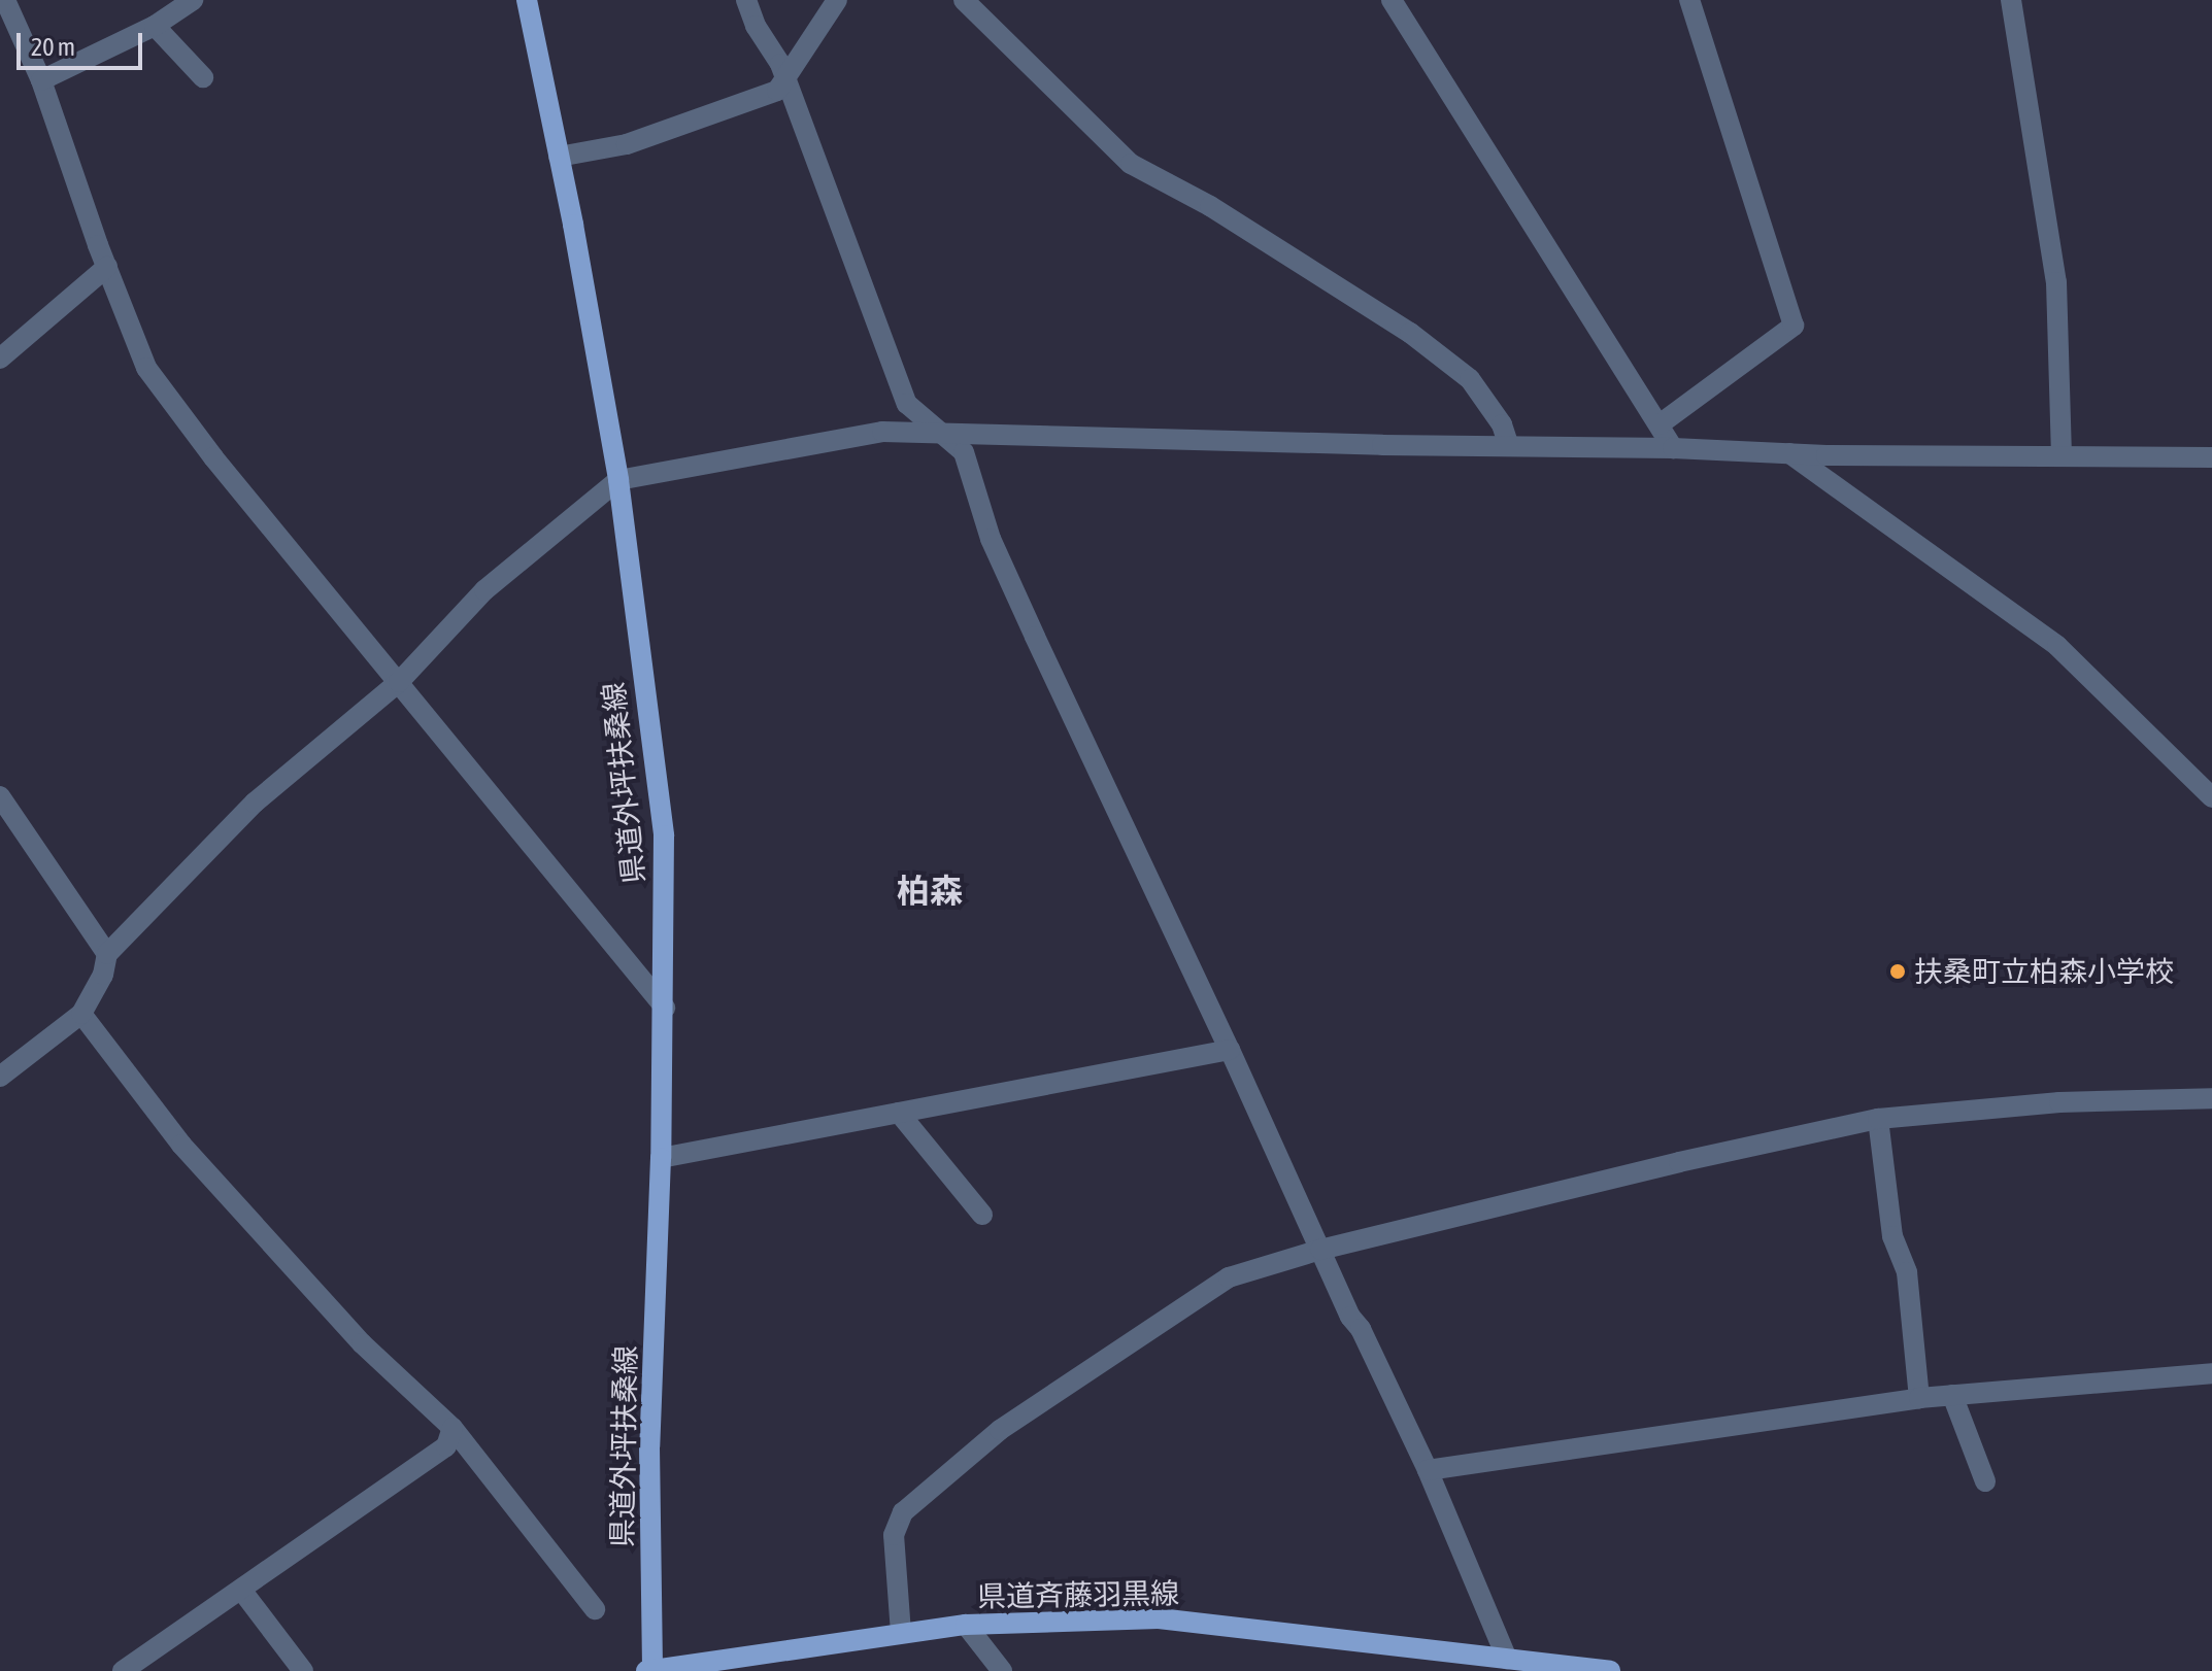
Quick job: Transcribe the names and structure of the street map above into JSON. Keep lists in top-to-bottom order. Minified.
{"streets":{"main road":["県道外坪扶桑線","県道斉藤羽黒線"]},"crossings":[["県道外坪扶桑線","県道斉藤羽黒線"]],"districts":["柏森"],"places":["扶桑町立柏森小学校"],"scale_bar":"20 m"}
